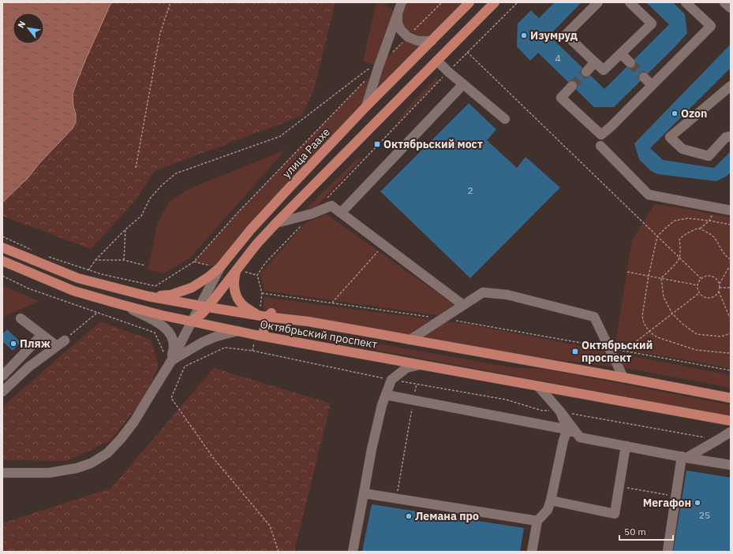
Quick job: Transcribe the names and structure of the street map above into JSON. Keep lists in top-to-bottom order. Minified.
{"streets":{"main road":["улица Раахе","Октябрьский проспект"]},"crossings":[["улица Раахе","Октябрьский проспект"]],"places":{"other":["Изумруд","Ozon","Пляж","Мегафон","Лемана про"],"transit":["Октябрьский мост","Октябрьский проспект"]},"house_numbers":["4","2","25"],"scale_bar":"50 m","north":"top left"}
